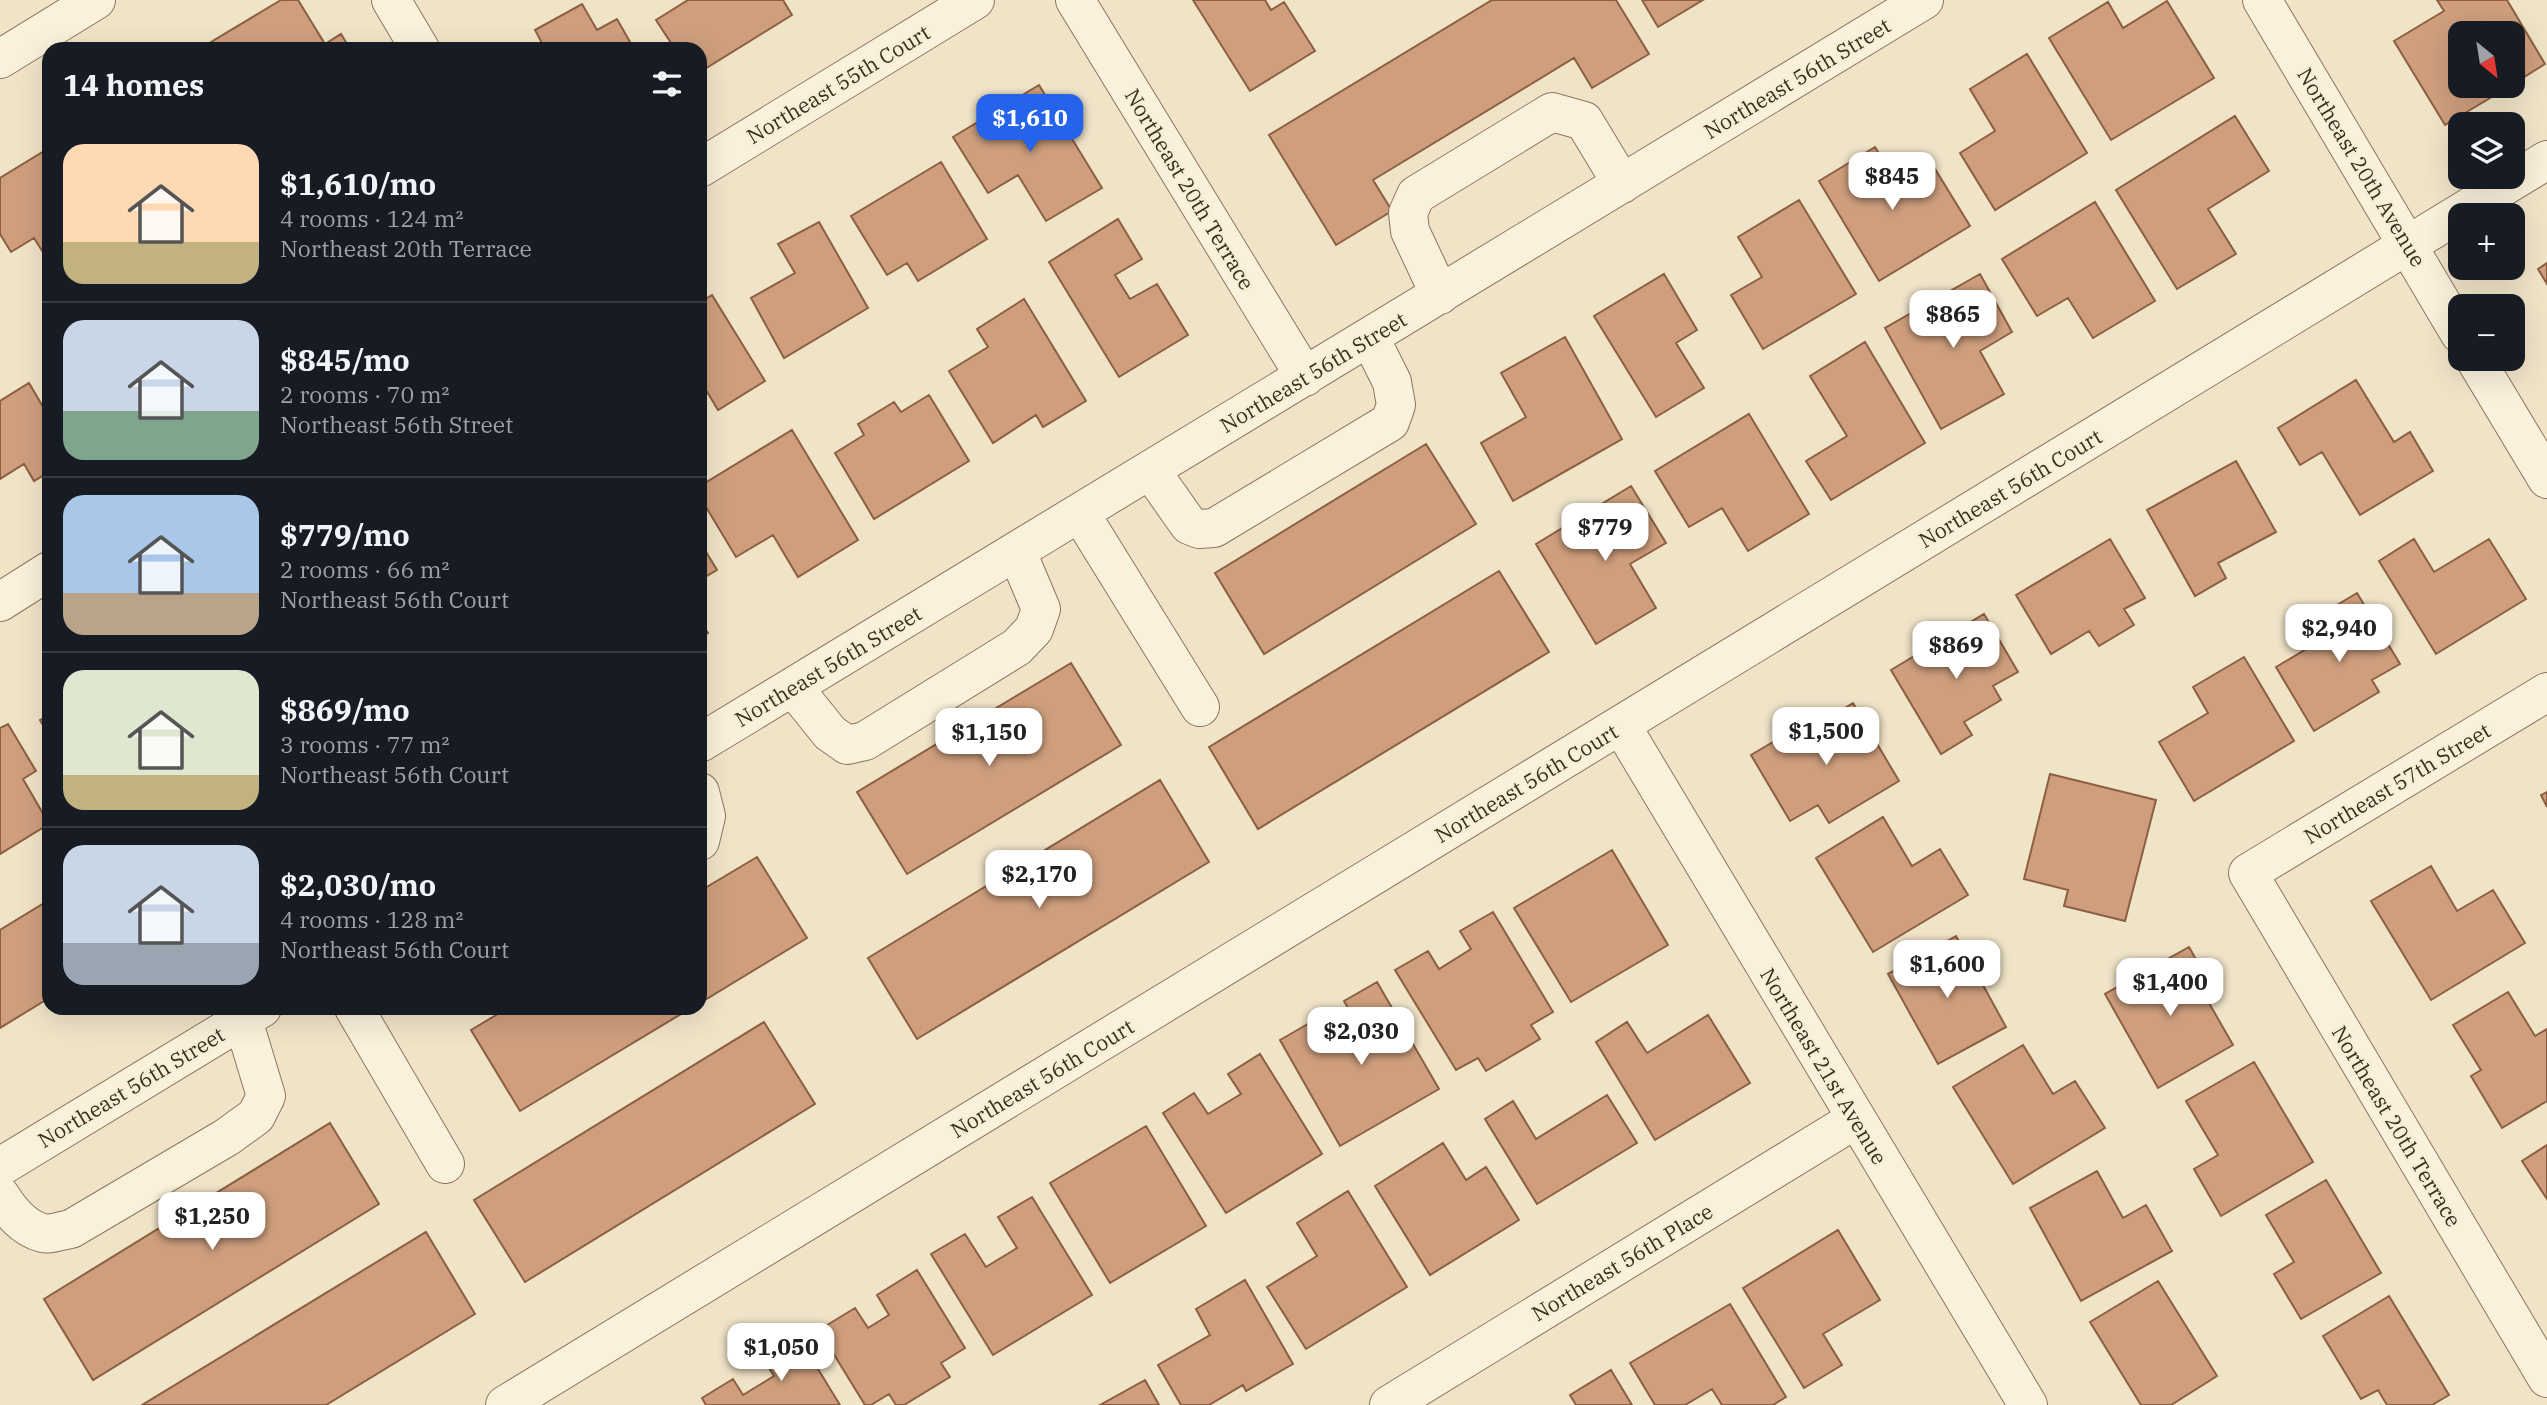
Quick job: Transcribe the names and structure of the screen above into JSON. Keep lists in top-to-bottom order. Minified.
{"streets":{"street":["Northeast 56th Street","Northeast 55th Court","Northeast 20th Avenue","Northeast 20th Terrace","Northeast 56th Court","Northeast 57th Street","Northeast 21st Avenue","Northeast 56th Place"]},"crossings":[["Northeast 56th Street","Northeast 20th Terrace"],["Northeast 20th Avenue","Northeast 56th Court"],["Northeast 20th Terrace","Northeast 57th Street"],["Northeast 56th Court","Northeast 21st Avenue"],["Northeast 21st Avenue","Northeast 56th Place"]],"north":"bottom right","page":{"map_buttons":["+","−"],"heading":"14 homes","price":["$1,610","$845","$865","$779","$2,940","$869","$1,500","$1,150","$2,170","$1,600","$1,400","$2,030","$1,250","$1,050"],"list":[{"name":"$1,610/mo","note":"4 rooms · 124 m² · Northeast 20th Terrace"},{"name":"$845/mo","note":"2 rooms · 70 m² · Northeast 56th Street"},{"name":"$779/mo","note":"2 rooms · 66 m² · Northeast 56th Court"},{"name":"$869/mo","note":"3 rooms · 77 m² · Northeast 56th Court"},{"name":"$2,030/mo","note":"4 rooms · 128 m² · Northeast 56th Court"}]}}
